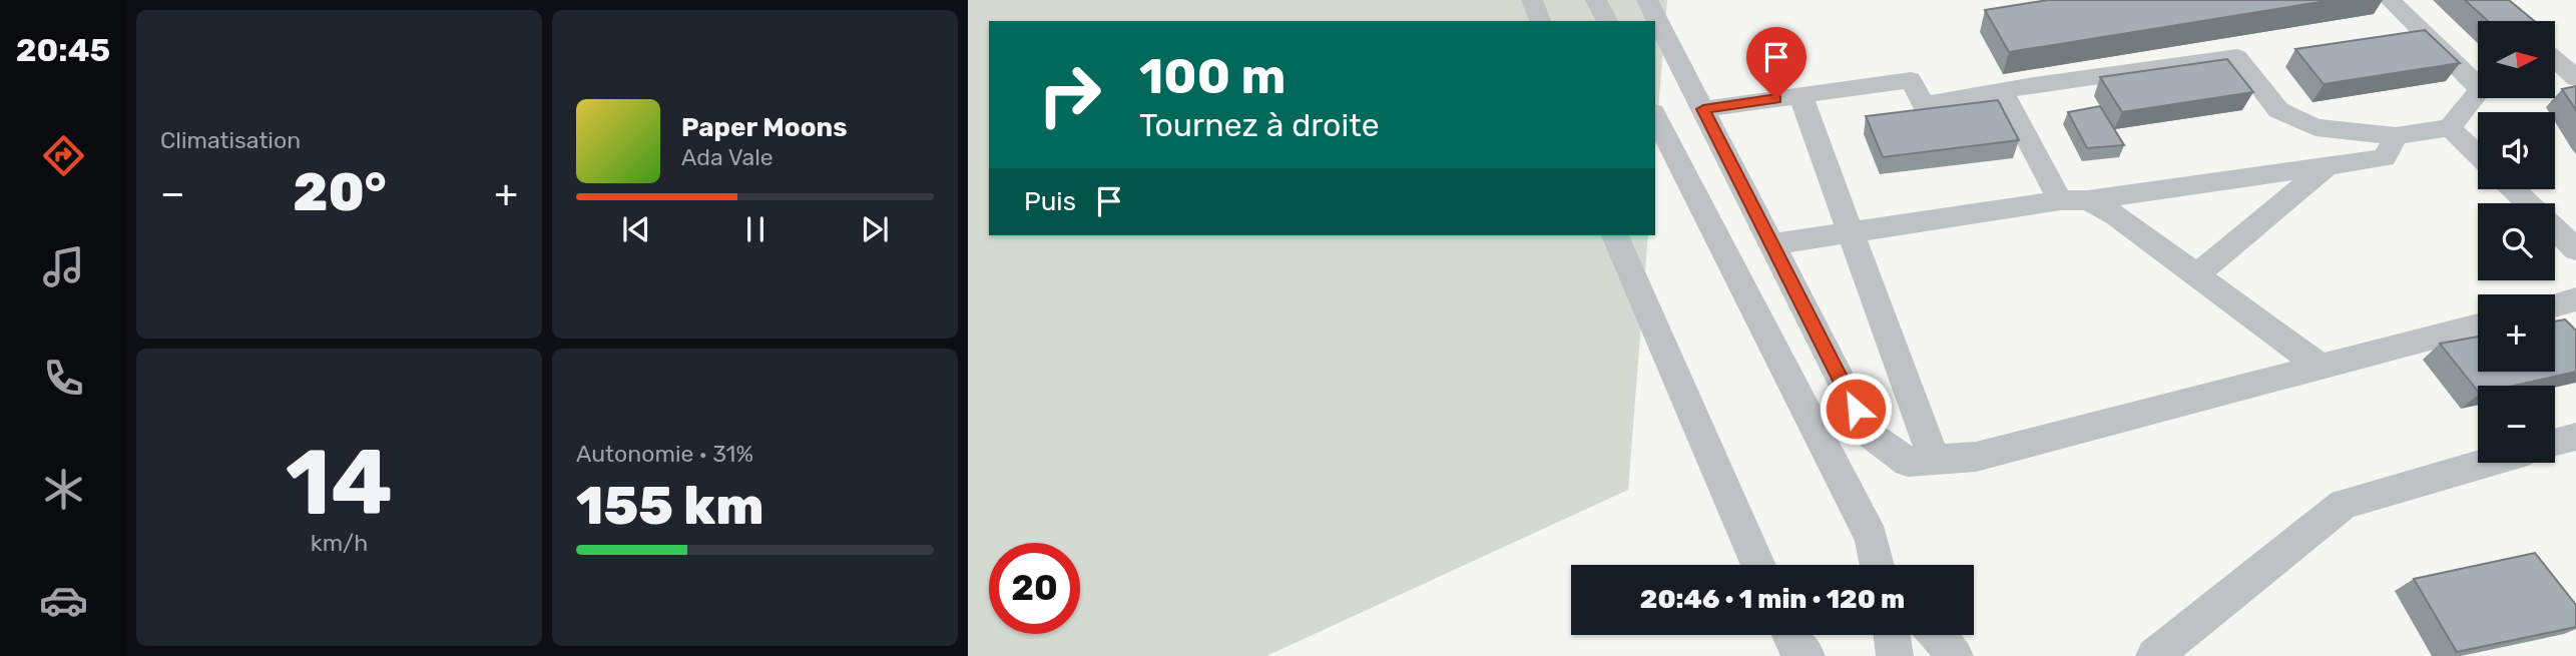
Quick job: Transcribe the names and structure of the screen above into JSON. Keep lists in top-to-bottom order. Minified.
{"north":"right","page":{"tabs":"20:45","tile":["Climatisation",["14","km/h"],["Autonomie · 31%","155 km"]],"map_buttons":["+","−"],"turn":["100 m","Tournez à droite"],"song":["Paper Moons","Ada Vale"],"heat":["−","20°","+"],"then":"Puis","limit":"20","trip":"20:46 · 1 min · 120 m"}}
